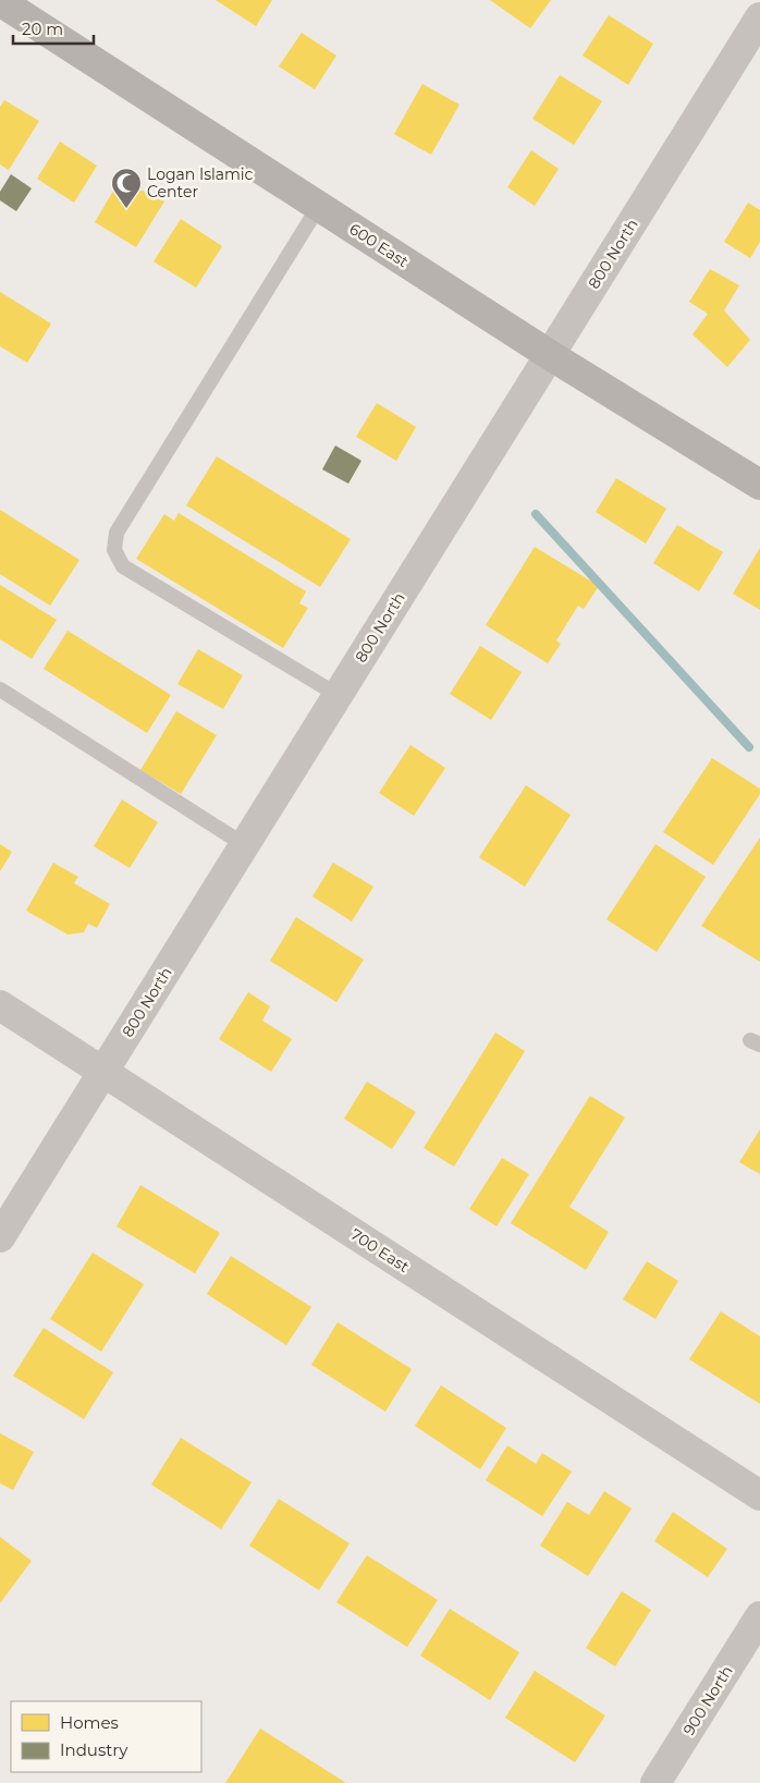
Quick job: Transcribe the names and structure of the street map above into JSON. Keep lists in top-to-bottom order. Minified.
{"streets":{"street":["600 East","800 North","700 East","900 North"]},"crossings":[["600 East","800 North"],["800 North","700 East"]],"places":{"mosque":["Logan Islamic Center"]},"legend":["Homes","Industry"],"scale_bar":"20 m"}
